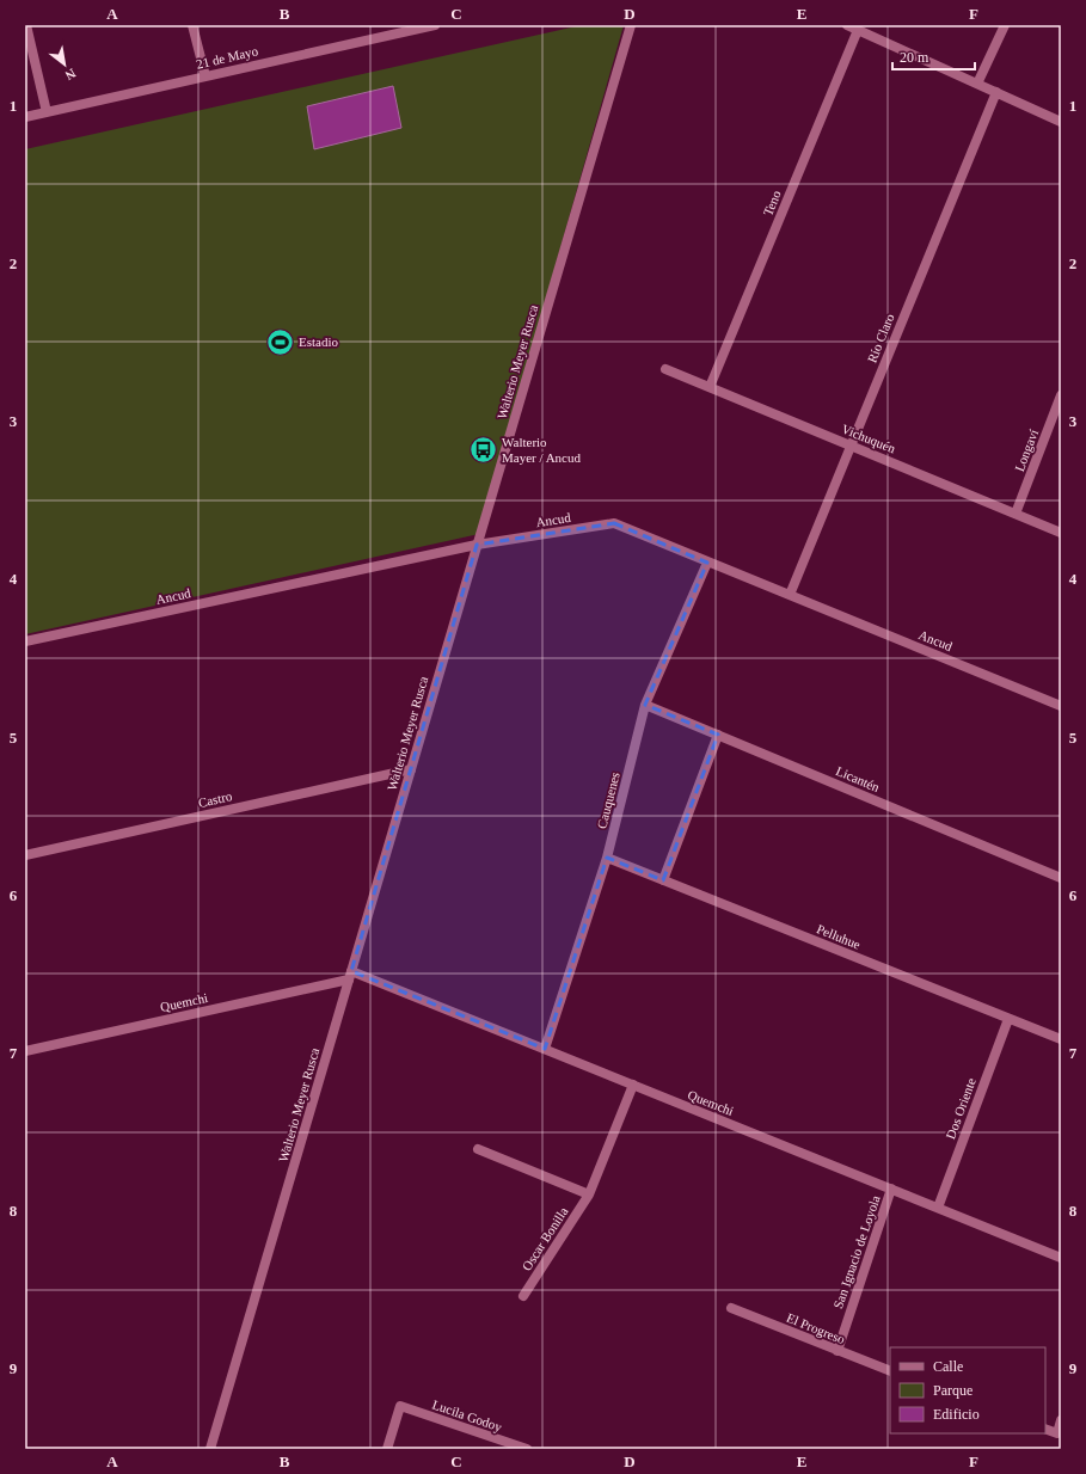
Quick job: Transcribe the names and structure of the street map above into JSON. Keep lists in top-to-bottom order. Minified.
{"streets":{"street":["21 de Mayo","Teno","Río Claro","Walterio Meyer Rusca","Vichuquén","Longaví","Ancud","Licantén","Castro","Cauquenes","Pelluhue","Quemchi","Dos Oriente","Oscar Bonilla","San Ignacio de Loyola","El Progreso","Lucila Godoy"]},"crossings":[["Teno","Vichuquén"],["Río Claro","Vichuquén"],["Río Claro","Ancud"],["Walterio Meyer Rusca","Ancud"],["Walterio Meyer Rusca","Castro"],["Walterio Meyer Rusca","Quemchi"],["Vichuquén","Longaví"],["Ancud","Cauquenes"],["Licantén","Cauquenes"],["Cauquenes","Pelluhue"],["Cauquenes","Quemchi"],["Pelluhue","Dos Oriente"],["Quemchi","Dos Oriente"],["Quemchi","Oscar Bonilla"],["Quemchi","San Ignacio de Loyola"],["San Ignacio de Loyola","El Progreso"]],"places":{"sports":["Estadio"],"bus stop":["Walterio Mayer / Ancud"]},"legend":["Calle","Parque","Edificio"],"scale_bar":"20 m","north":"bottom right","grid":{"columns":["A","B","C","D","E","F"],"rows":["1","2","3","4","5","6","7","8","9"]}}
